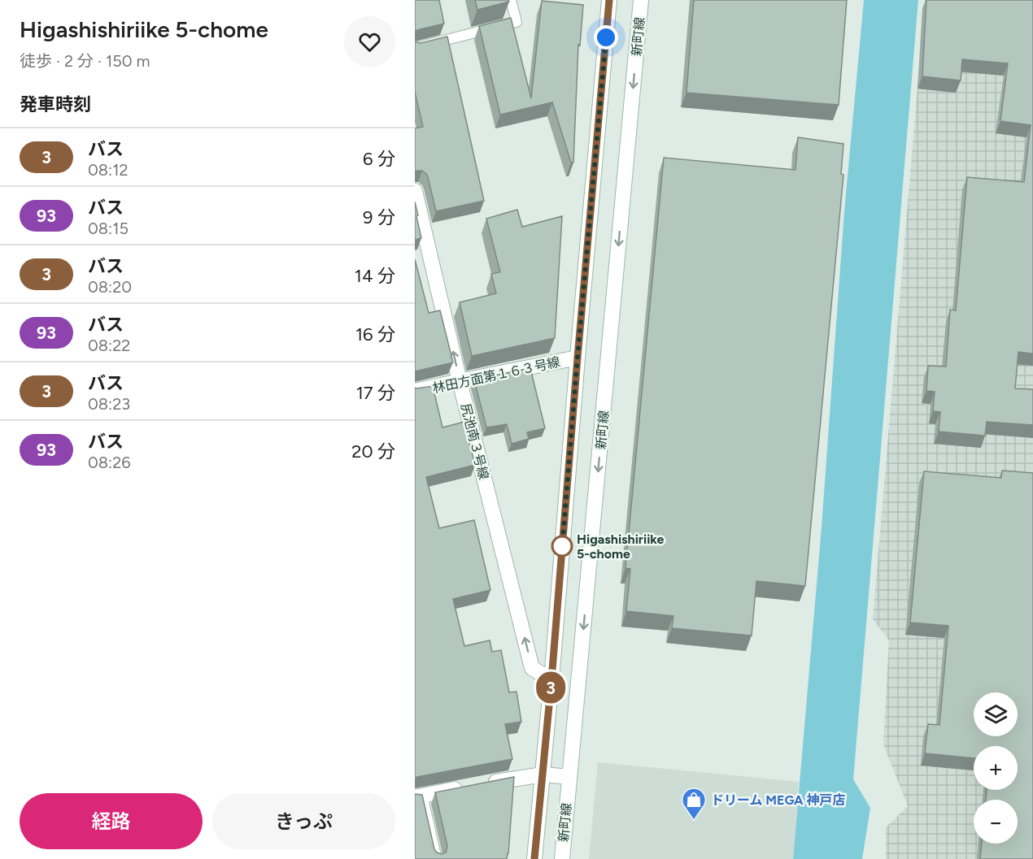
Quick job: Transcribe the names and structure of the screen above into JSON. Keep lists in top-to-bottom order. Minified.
{"streets":{"street":["新町線","林田方面第１６３号線","尻池南３号線"]},"crossings":[["新町線","林田方面第１６３号線"],["新町線","尻池南３号線"],["林田方面第１６３号線","尻池南３号線"]],"one_way":["尻池南３号線"],"places":{"other":["Higashishiriike 5-chome"],"shop":["ドリーム MEGA 神戸店"]},"lines":["bus line 3"],"page":{"heading":[["Higashishiriike 5-chome","徒歩 · 2 分 · 150 m"],"発車時刻"],"on_map":"3","list":[{"mark":"3","name":"バス","note":"08:12","value":"6 分"},{"mark":"93","name":"バス","note":"08:15","value":"9 分"},{"mark":"3","name":"バス","note":"08:20","value":"14 分"},{"mark":"93","name":"バス","note":"08:22","value":"16 分"},{"mark":"3","name":"バス","note":"08:23","value":"17 分"},{"mark":"93","name":"バス","note":"08:26","value":"20 分"}],"map_buttons":["+","−"],"buttons":["経路","きっぷ"]}}
